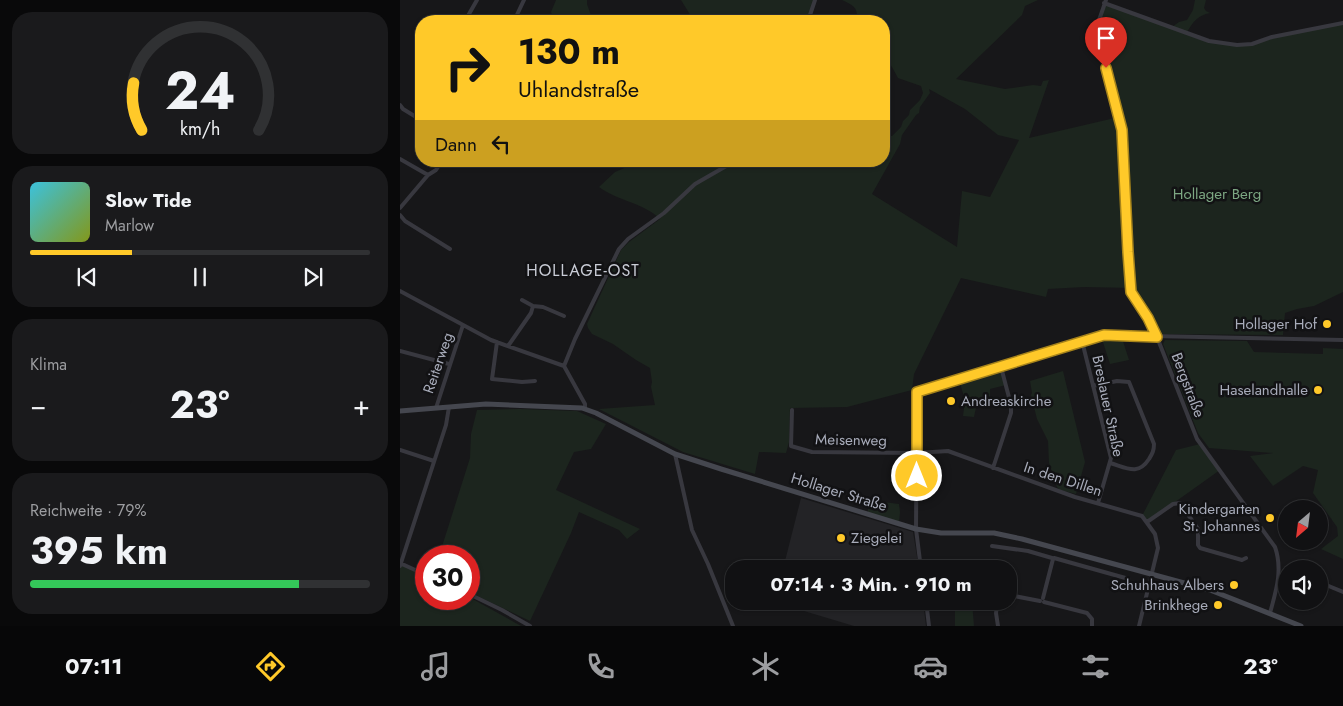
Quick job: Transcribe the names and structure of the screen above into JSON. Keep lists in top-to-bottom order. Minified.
{"streets":{"main road":["Hollager Straße"],"street":["Reiterweg","Bergstraße","Breslauer Straße","Meisenweg","In den Dillen"]},"crossings":[["Reiterweg","Hollager Straße"],["Bergstraße","Hollager Straße"],["Breslauer Straße","In den Dillen"],["Meisenweg","In den Dillen"]],"districts":["HOLLAGE-OST"],"parks":["Hollager Berg"],"places":["Hollager Hof","Haselandhalle","Andreaskirche","Kindergarten St. Johannes","Ziegelei","Schuhhaus Albers","Brinkhege"],"north":"bottom left","page":{"turn":["130 m","Uhlandstraße"],"then":"Dann","song":["Slow Tide","Marlow"],"tile":["Klima",["Reichweite · 79%","395 km"]],"heat":["−","23°","+"],"limit":"30","trip":"07:14 · 3 Min. · 910 m","tabs":["07:11","23°"],"gauge":["24","km/h"]}}
